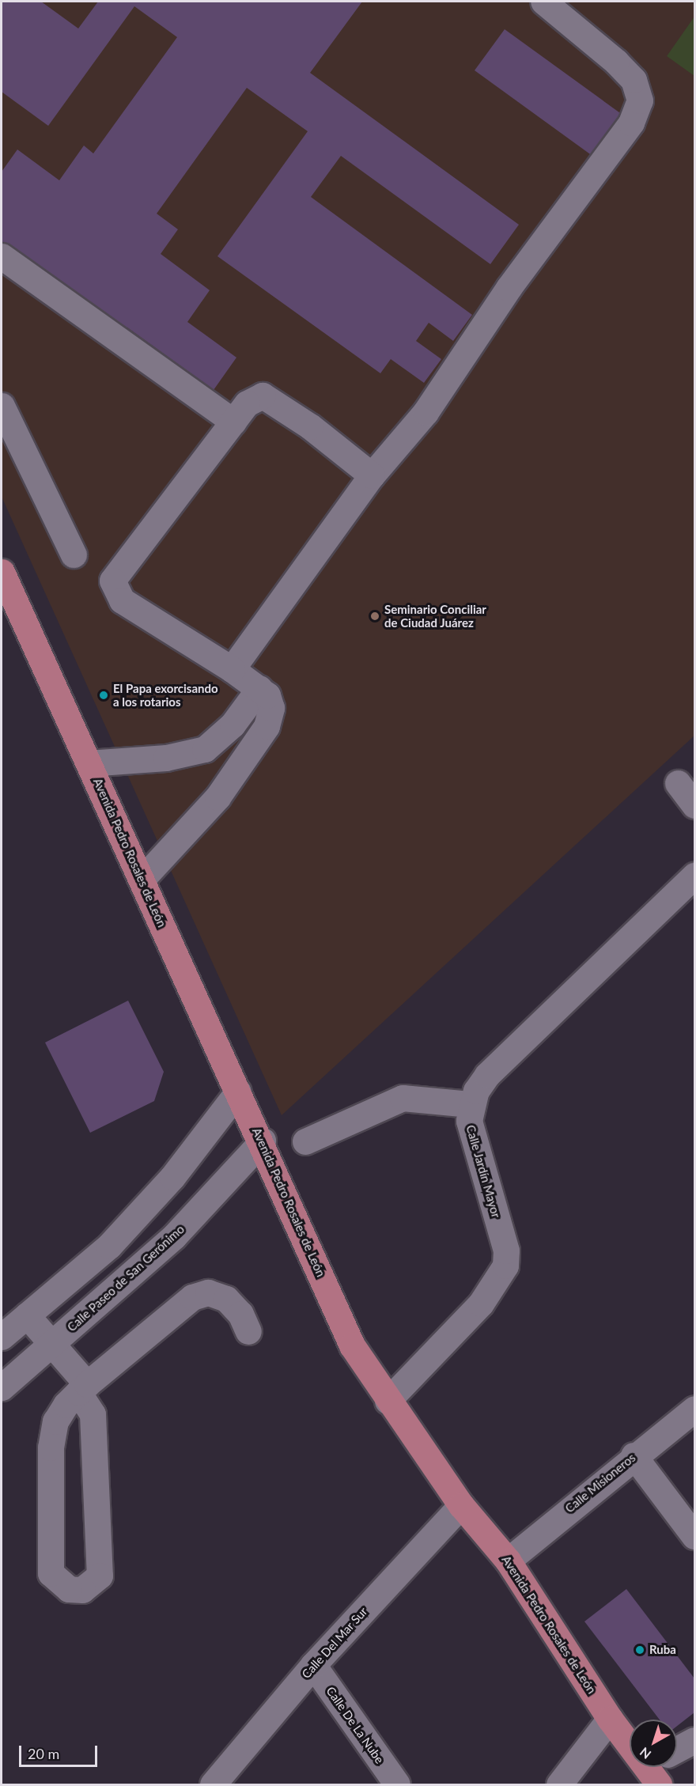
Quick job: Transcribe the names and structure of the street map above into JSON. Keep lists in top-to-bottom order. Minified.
{"streets":{"main road":["Avenida Pedro Rosales de León"],"street":["Calle Jardín Mayor","Calle Paseo de San Gerónimo","Calle Misioneros","Calle Del Mar Sur","Calle De La Nube"]},"crossings":[["Avenida Pedro Rosales de León","Calle Jardín Mayor"],["Avenida Pedro Rosales de León","Calle Paseo de San Gerónimo"],["Avenida Pedro Rosales de León","Calle Misioneros"],["Avenida Pedro Rosales de León","Calle Del Mar Sur"],["Calle Del Mar Sur","Calle De La Nube"]],"places":["Seminario Conciliar de Ciudad Juárez","El Papa exorcisando a los rotarios","Ruba"],"scale_bar":"20 m","north":"bottom left"}
